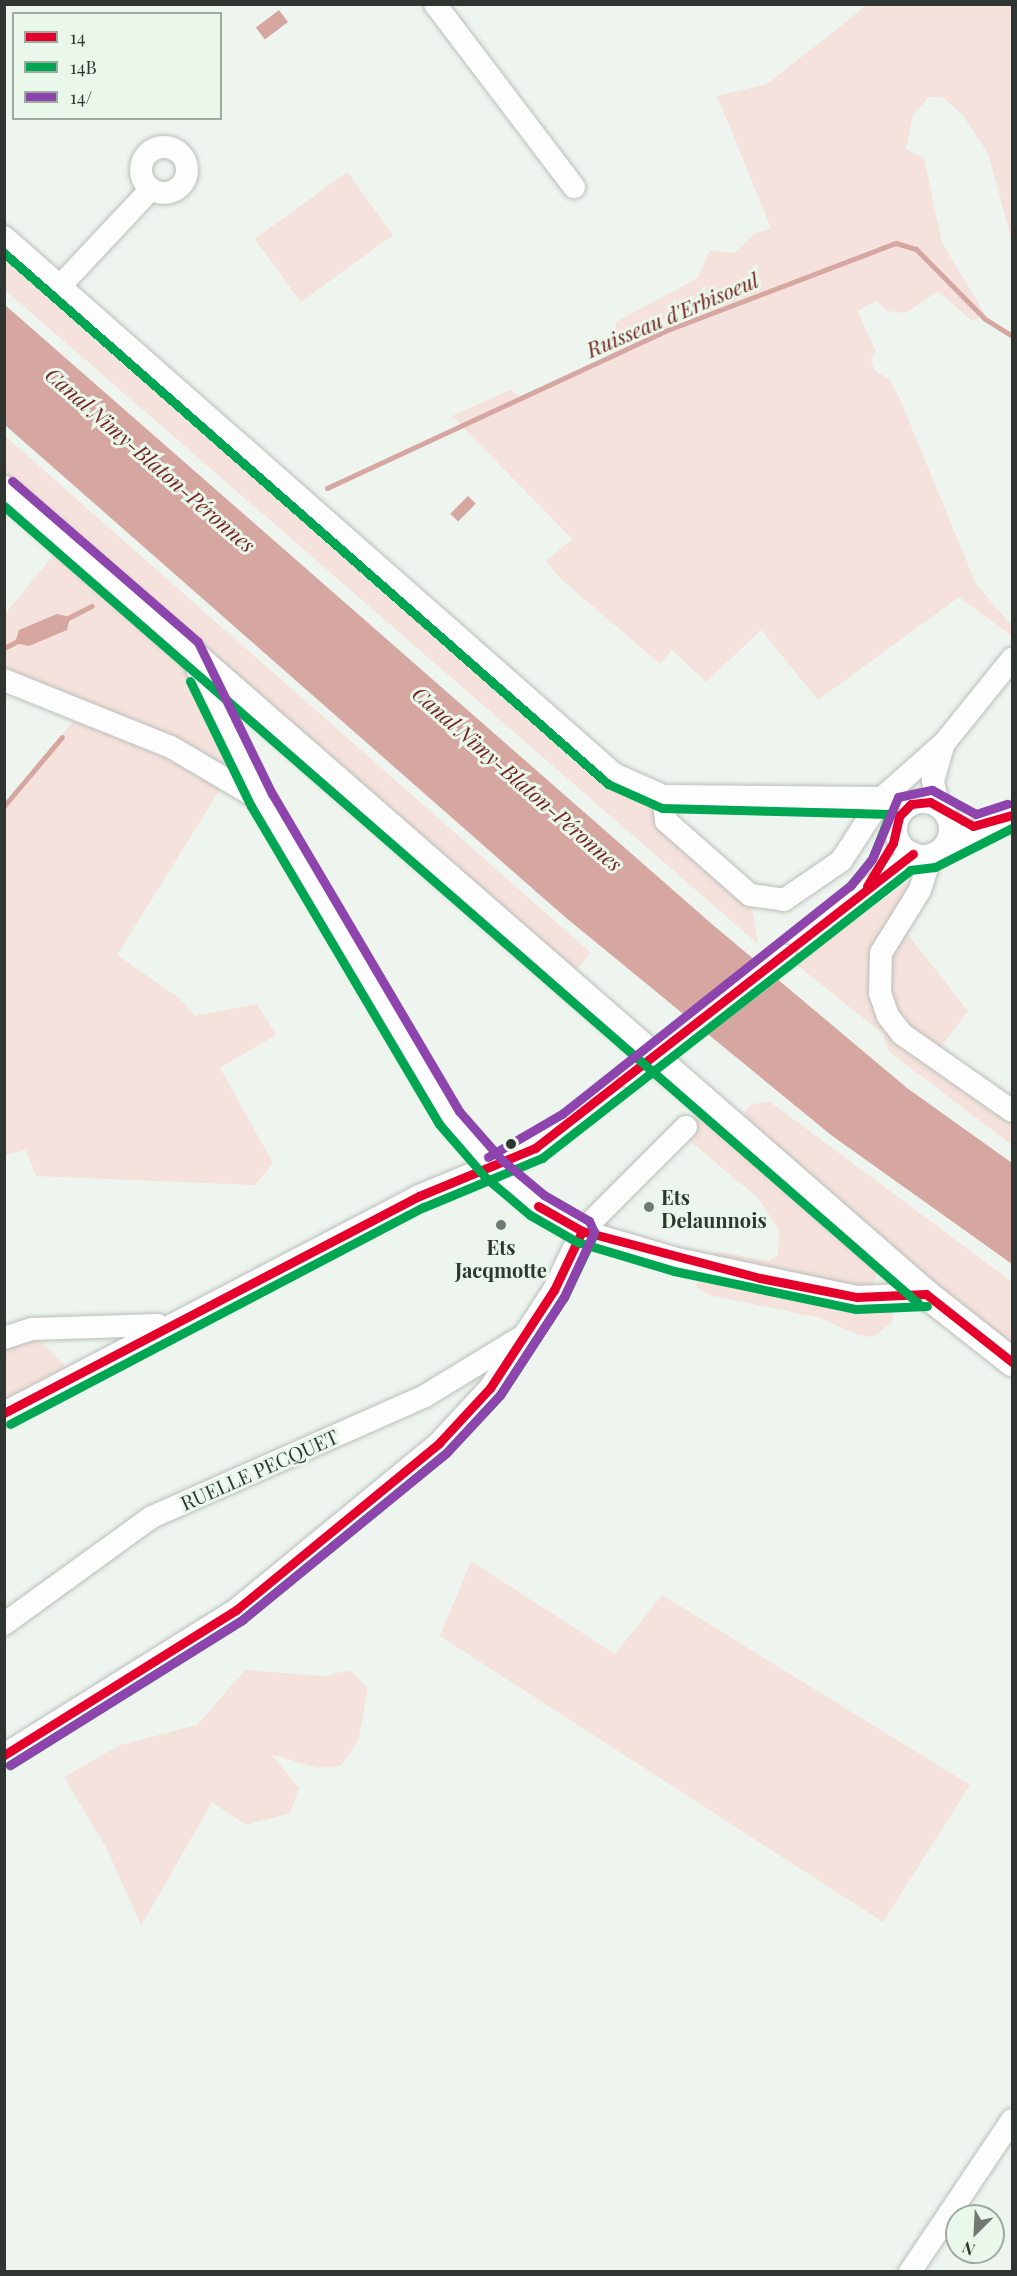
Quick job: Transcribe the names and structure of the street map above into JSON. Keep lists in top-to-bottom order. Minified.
{"streets":{"street":["RUELLE PECQUET"]},"water":["Ruisseau d'Erbisoeul","Canal Nimy-Blaton-Péronnes"],"places":["Ets Delaunnois","Ets Jacqmotte"],"lines":["transit line 14B","transit line 14/","transit line 14"],"legend":["14","14B","14/"],"north":"bottom left"}
